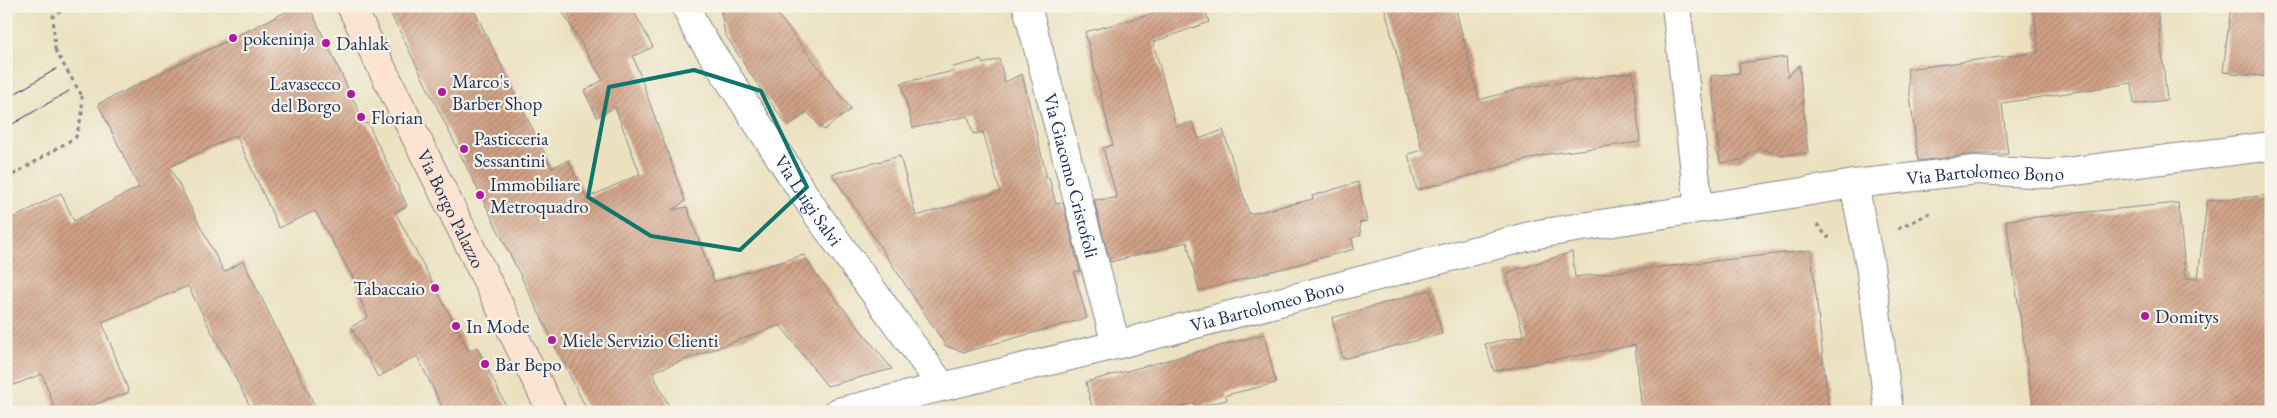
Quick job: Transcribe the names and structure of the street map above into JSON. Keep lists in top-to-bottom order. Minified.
{"streets":{"main road":["Via Borgo Palazzo"],"street":["Via Bartolomeo Bono","Via Giacomo Cristofoli","Via Luigi Salvi"]},"crossings":[["Via Bartolomeo Bono","Via Giacomo Cristofoli"],["Via Bartolomeo Bono","Via Luigi Salvi"]],"places":["pokeninja","Dahlak","Marco's Barber Shop","Lavasecco del Borgo","Florian","Pasticceria Sessantini","Immobiliare Metroquadro","Tabaccaio","Domitys","In Mode","Miele Servizio Clienti","Bar Bepo"]}
